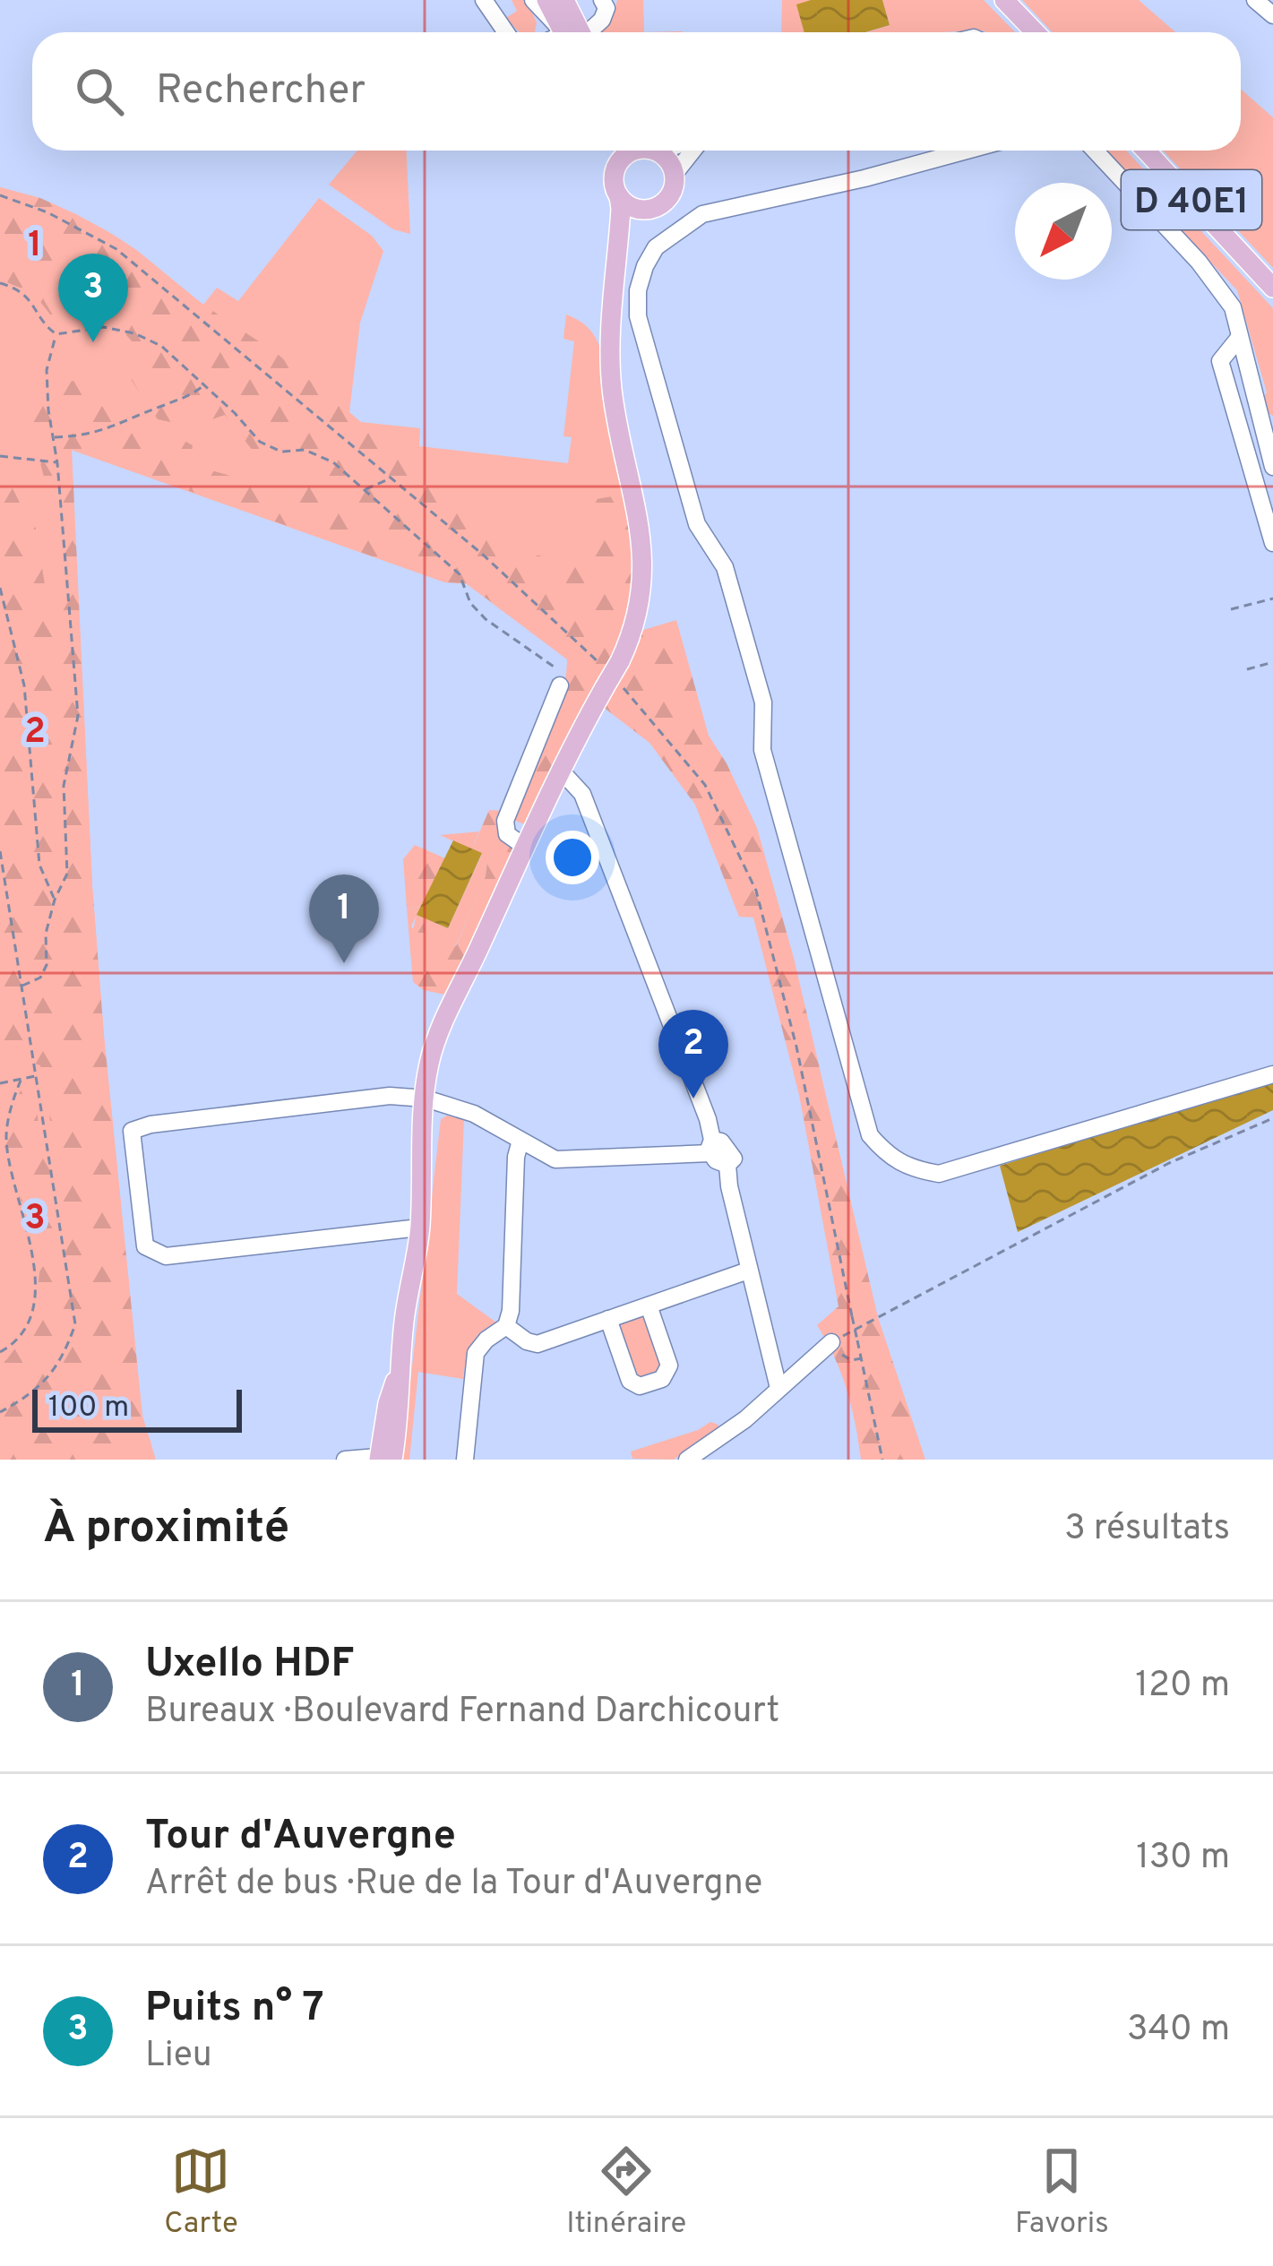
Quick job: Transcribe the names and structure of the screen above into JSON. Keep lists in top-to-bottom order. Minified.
{"streets":{"main road":["D 40E1"]},"scale_bar":"100 m","north":"bottom left","page":{"search":"Rechercher","pins":["3","1","2"],"scale":"100 m","heading":["À proximité","3 résultats"],"list":[{"mark":"1","name":"Uxello HDF","note":"Bureaux · Boulevard Fernand Darchicourt","value":"120 m"},{"mark":"2","name":"Tour d'Auvergne","note":"Arrêt de bus · Rue de la Tour d'Auvergne","value":"130 m"},{"mark":"3","name":"Puits n° 7","note":"Lieu","value":"340 m"}],"nav":["Carte","Itinéraire","Favoris"]},"grid":{"rows":["1","2","3"]}}
